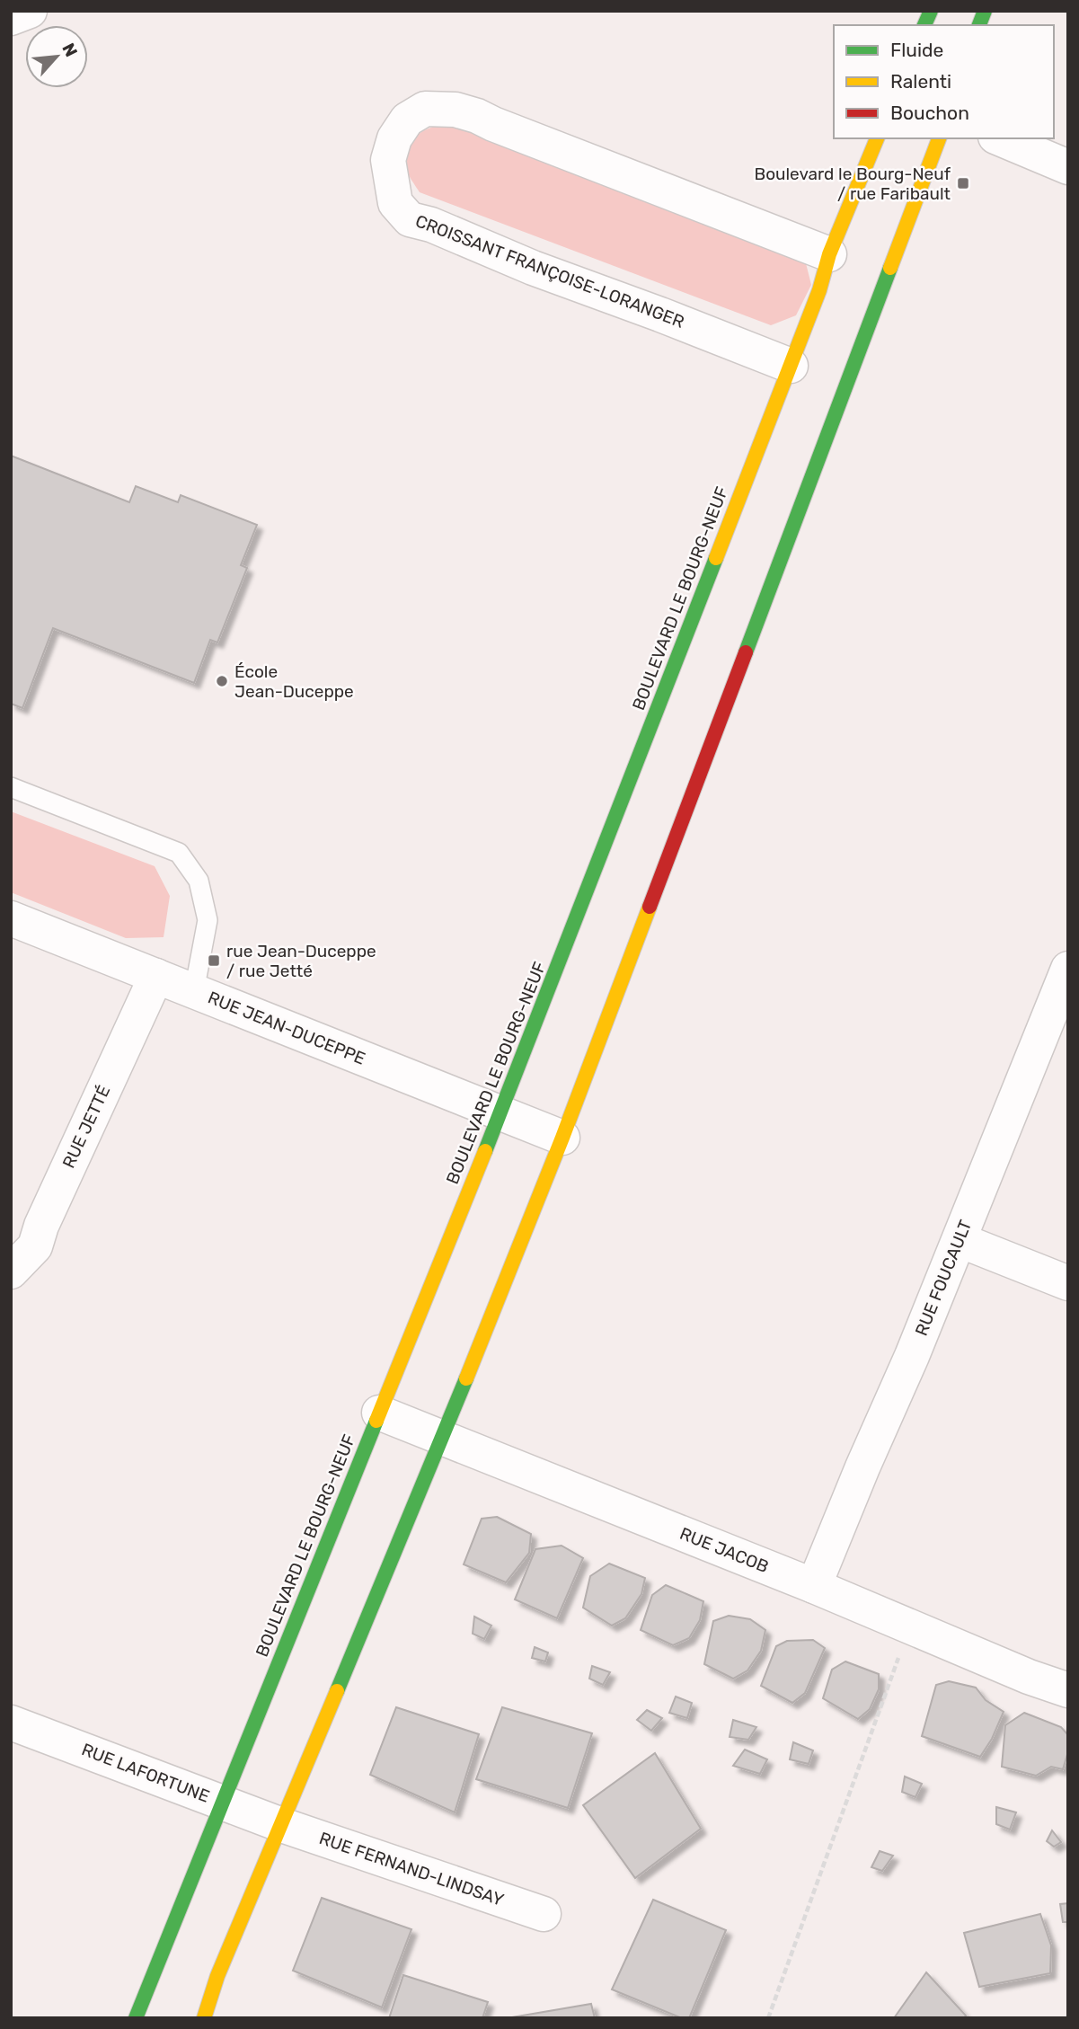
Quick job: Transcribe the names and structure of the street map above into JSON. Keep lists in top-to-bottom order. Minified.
{"streets":{"street":["CROISSANT FRANÇOISE-LORANGER","BOULEVARD LE BOURG-NEUF","RUE JEAN-DUCEPPE","RUE JETTÉ","RUE FOUCAULT","RUE JACOB","RUE LAFORTUNE","RUE FERNAND-LINDSAY"]},"crossings":[["CROISSANT FRANÇOISE-LORANGER","BOULEVARD LE BOURG-NEUF"],["BOULEVARD LE BOURG-NEUF","RUE JEAN-DUCEPPE"],["BOULEVARD LE BOURG-NEUF","RUE JACOB"],["BOULEVARD LE BOURG-NEUF","RUE LAFORTUNE"],["RUE JEAN-DUCEPPE","RUE JETTÉ"],["RUE FOUCAULT","RUE JACOB"],["RUE LAFORTUNE","RUE FERNAND-LINDSAY"]],"places":{"transit":["Boulevard le Bourg-Neuf / rue Faribault","rue Jean-Duceppe / rue Jetté"],"other":["École Jean-Duceppe"]},"legend":["Fluide","Ralenti","Bouchon"],"north":"top right"}
